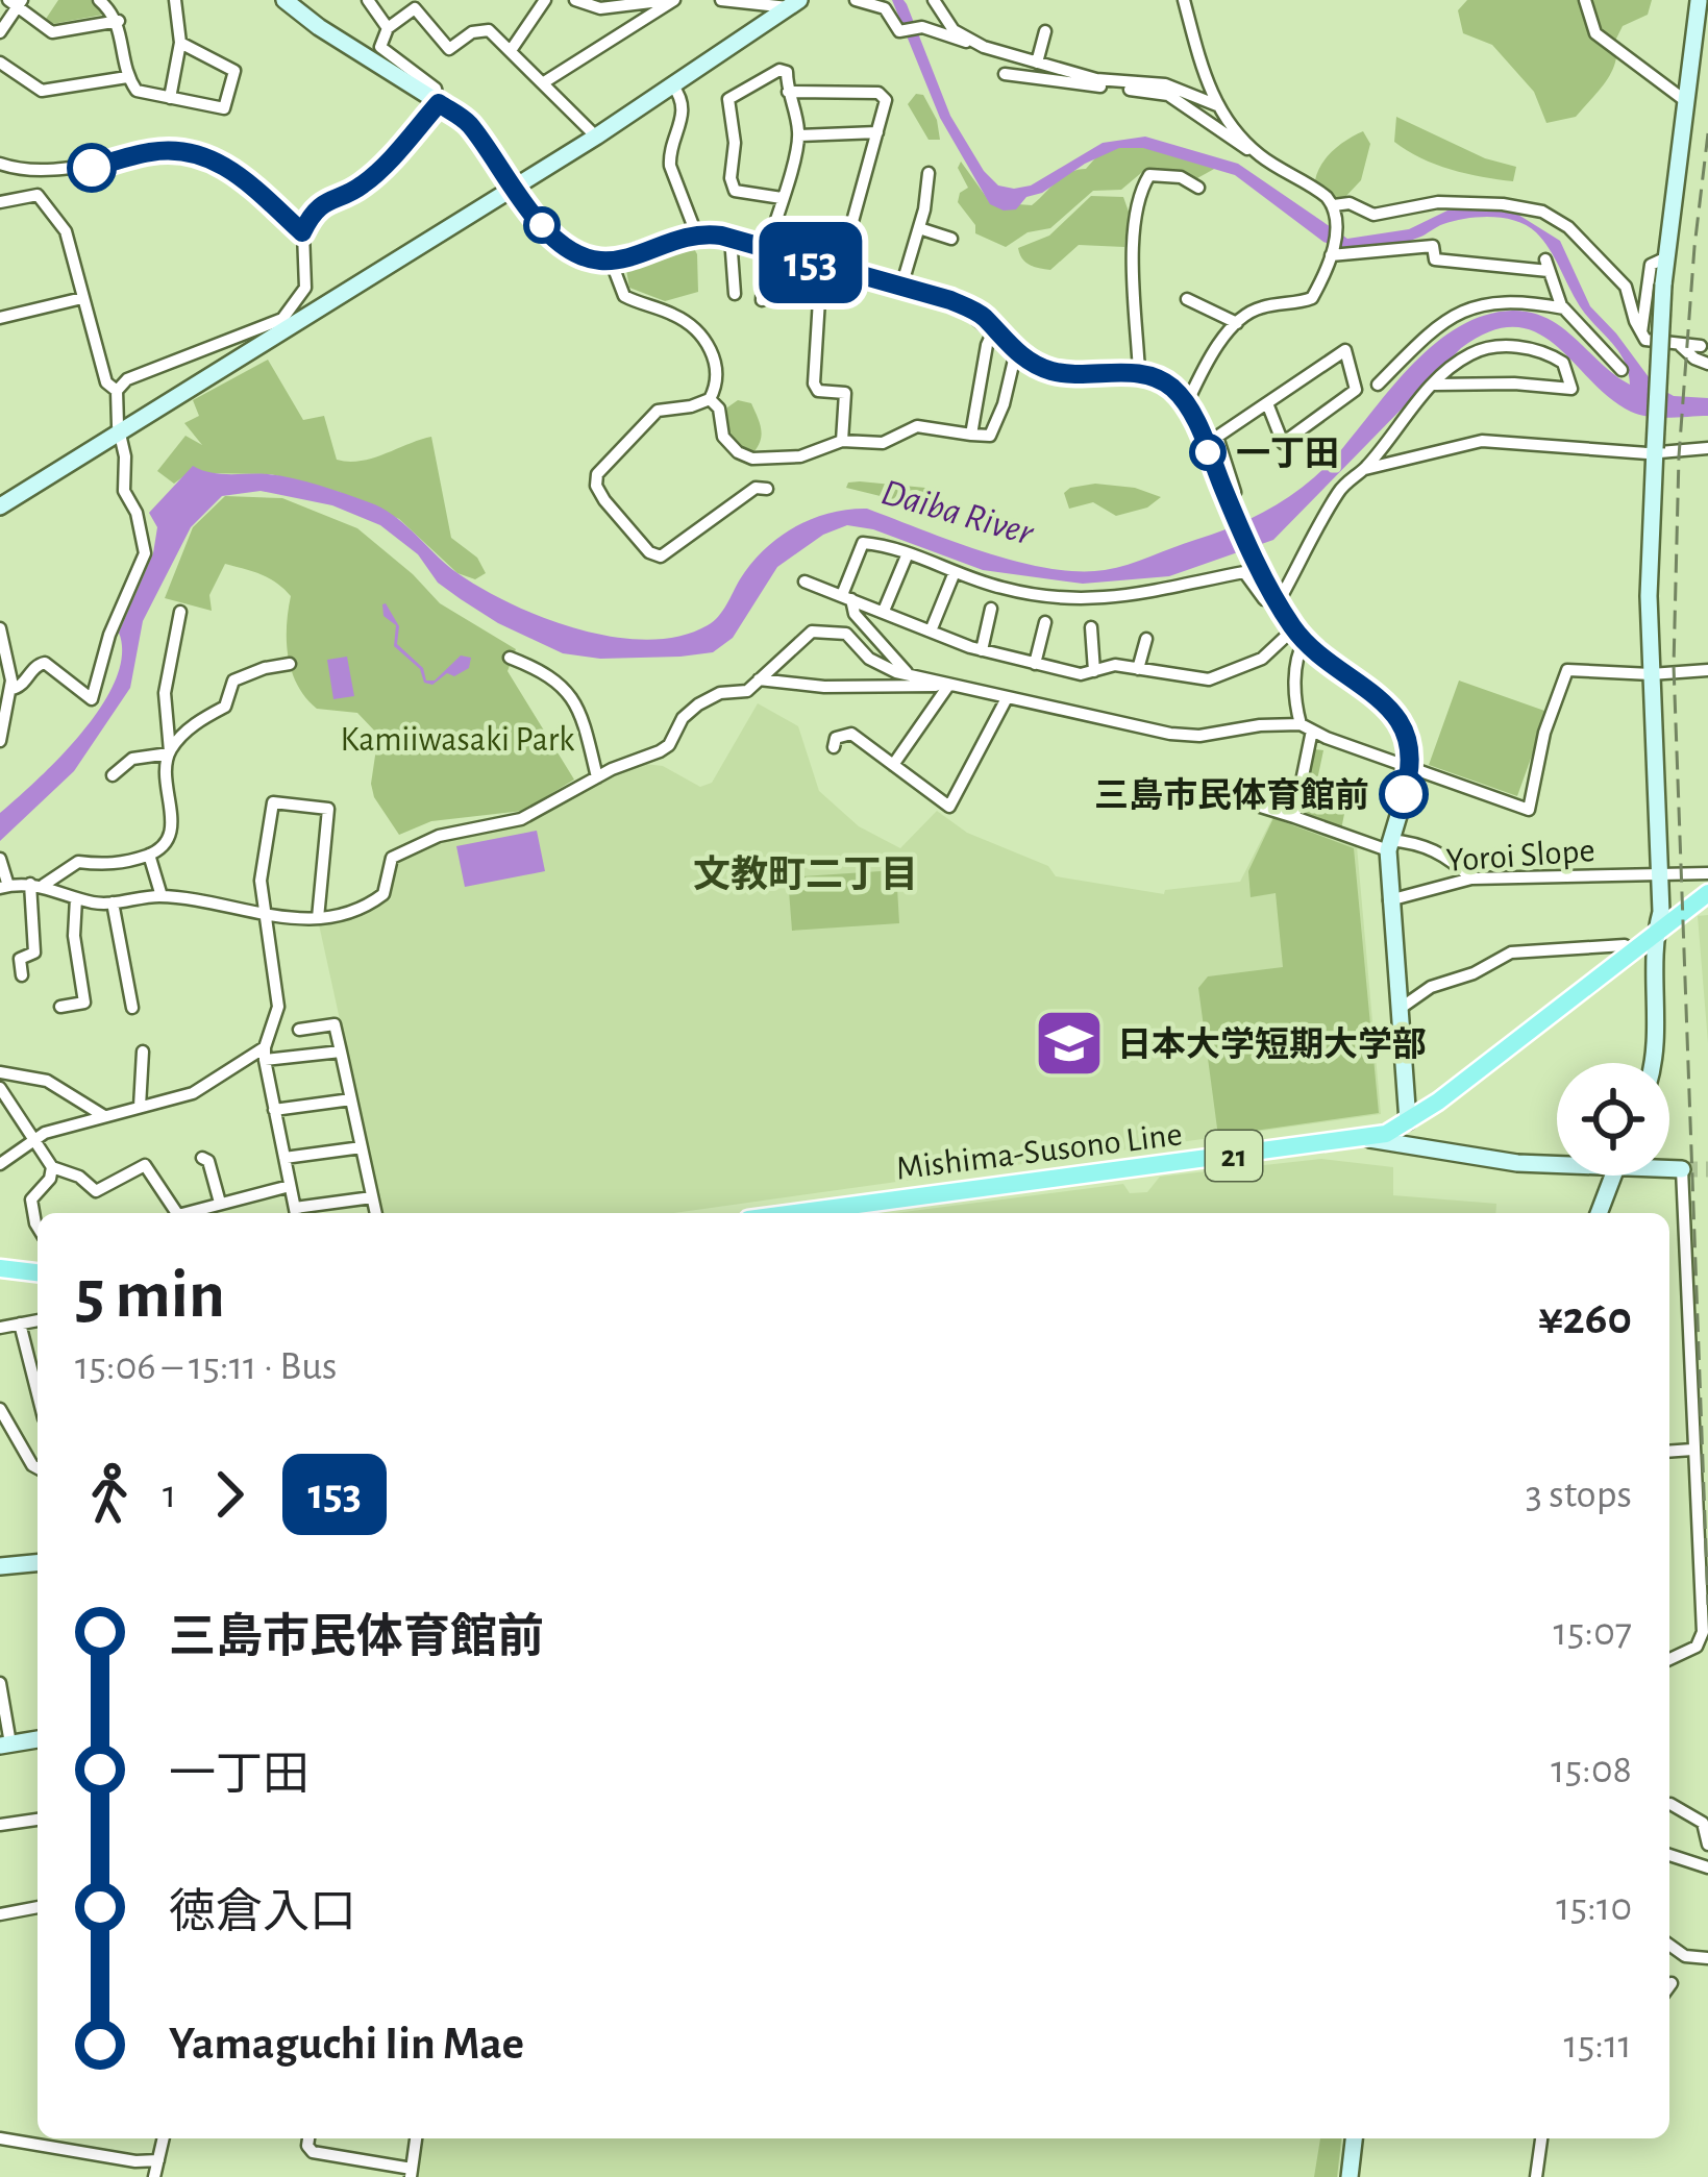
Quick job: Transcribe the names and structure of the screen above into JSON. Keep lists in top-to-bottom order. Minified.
{"streets":{"main road":["Mishima-Susono Line","21"],"street":["Yoroi Slope"]},"districts":["文教町二丁目"],"water":["Daiba River"],"parks":["Kamiiwasaki Park"],"places":{"other":["一丁田","三島市民体育館前"],"school or university":["日本大学短期大学部"]},"lines":["bus line 153"],"page":{"on_map":"153","heading":["5 min","15:06 – 15:11 · Bus","¥260"],"legs":["1","153","3 stops"],"list":[{"name":"三島市民体育館前","value":"15:07"},{"name":"一丁田","value":"15:08"},{"name":"徳倉入口","value":"15:10"},{"name":"Yamaguchi Iin Mae","value":"15:11"}]}}
